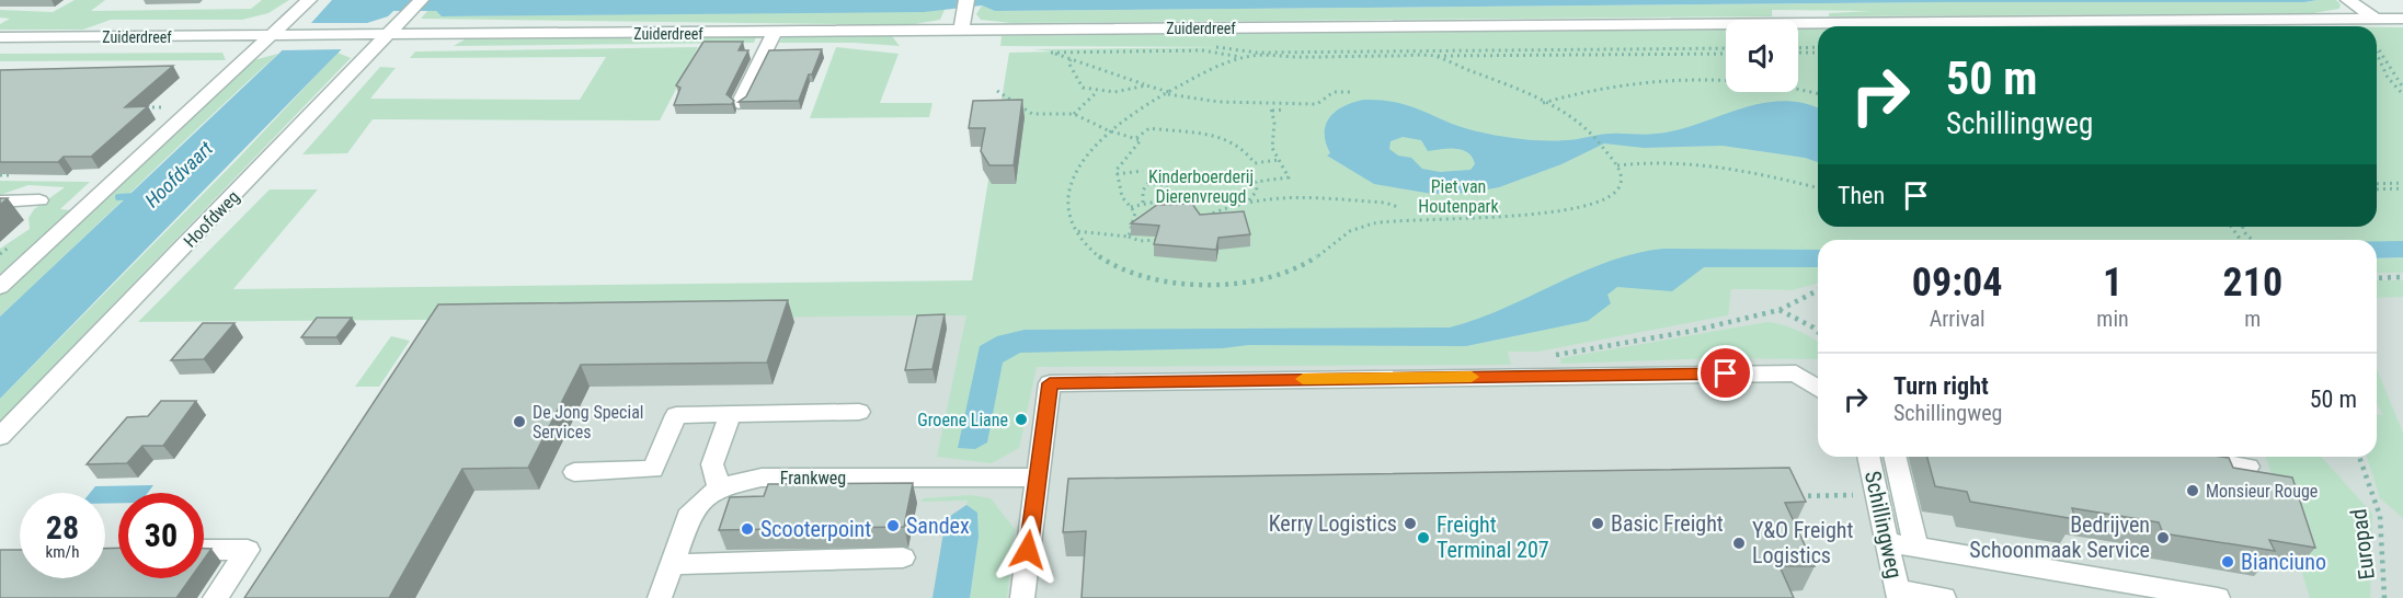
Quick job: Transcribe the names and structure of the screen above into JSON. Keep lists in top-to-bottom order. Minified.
{"streets":{"street":["Zuiderdreef","Hoofdweg","Frankweg","Schillingweg"],"path":["Europad"]},"crossings":[["Zuiderdreef","Hoofdweg"]],"water":["Hoofdvaart"],"parks":["Kinderboerderij Dierenvreugd","Piet van Houtenpark"],"places":["Groene Liane","De Jong Special Services","Monsieur Rouge","Kerry Logistics","Basic Freight","Sandex","Scooterpoint","Freight Terminal 207","Bedrijven Schoonmaak Service","Y&O Freight Logistics","Bianciuno"],"page":{"turn":["50 m","Schillingweg"],"then":"Then","eta":["09:04","Arrival","1","min","210","m"],"list":[{"name":"Turn right","note":"Schillingweg","value":"50 m"}],"speed":"28 km/h","limit":"30"}}
